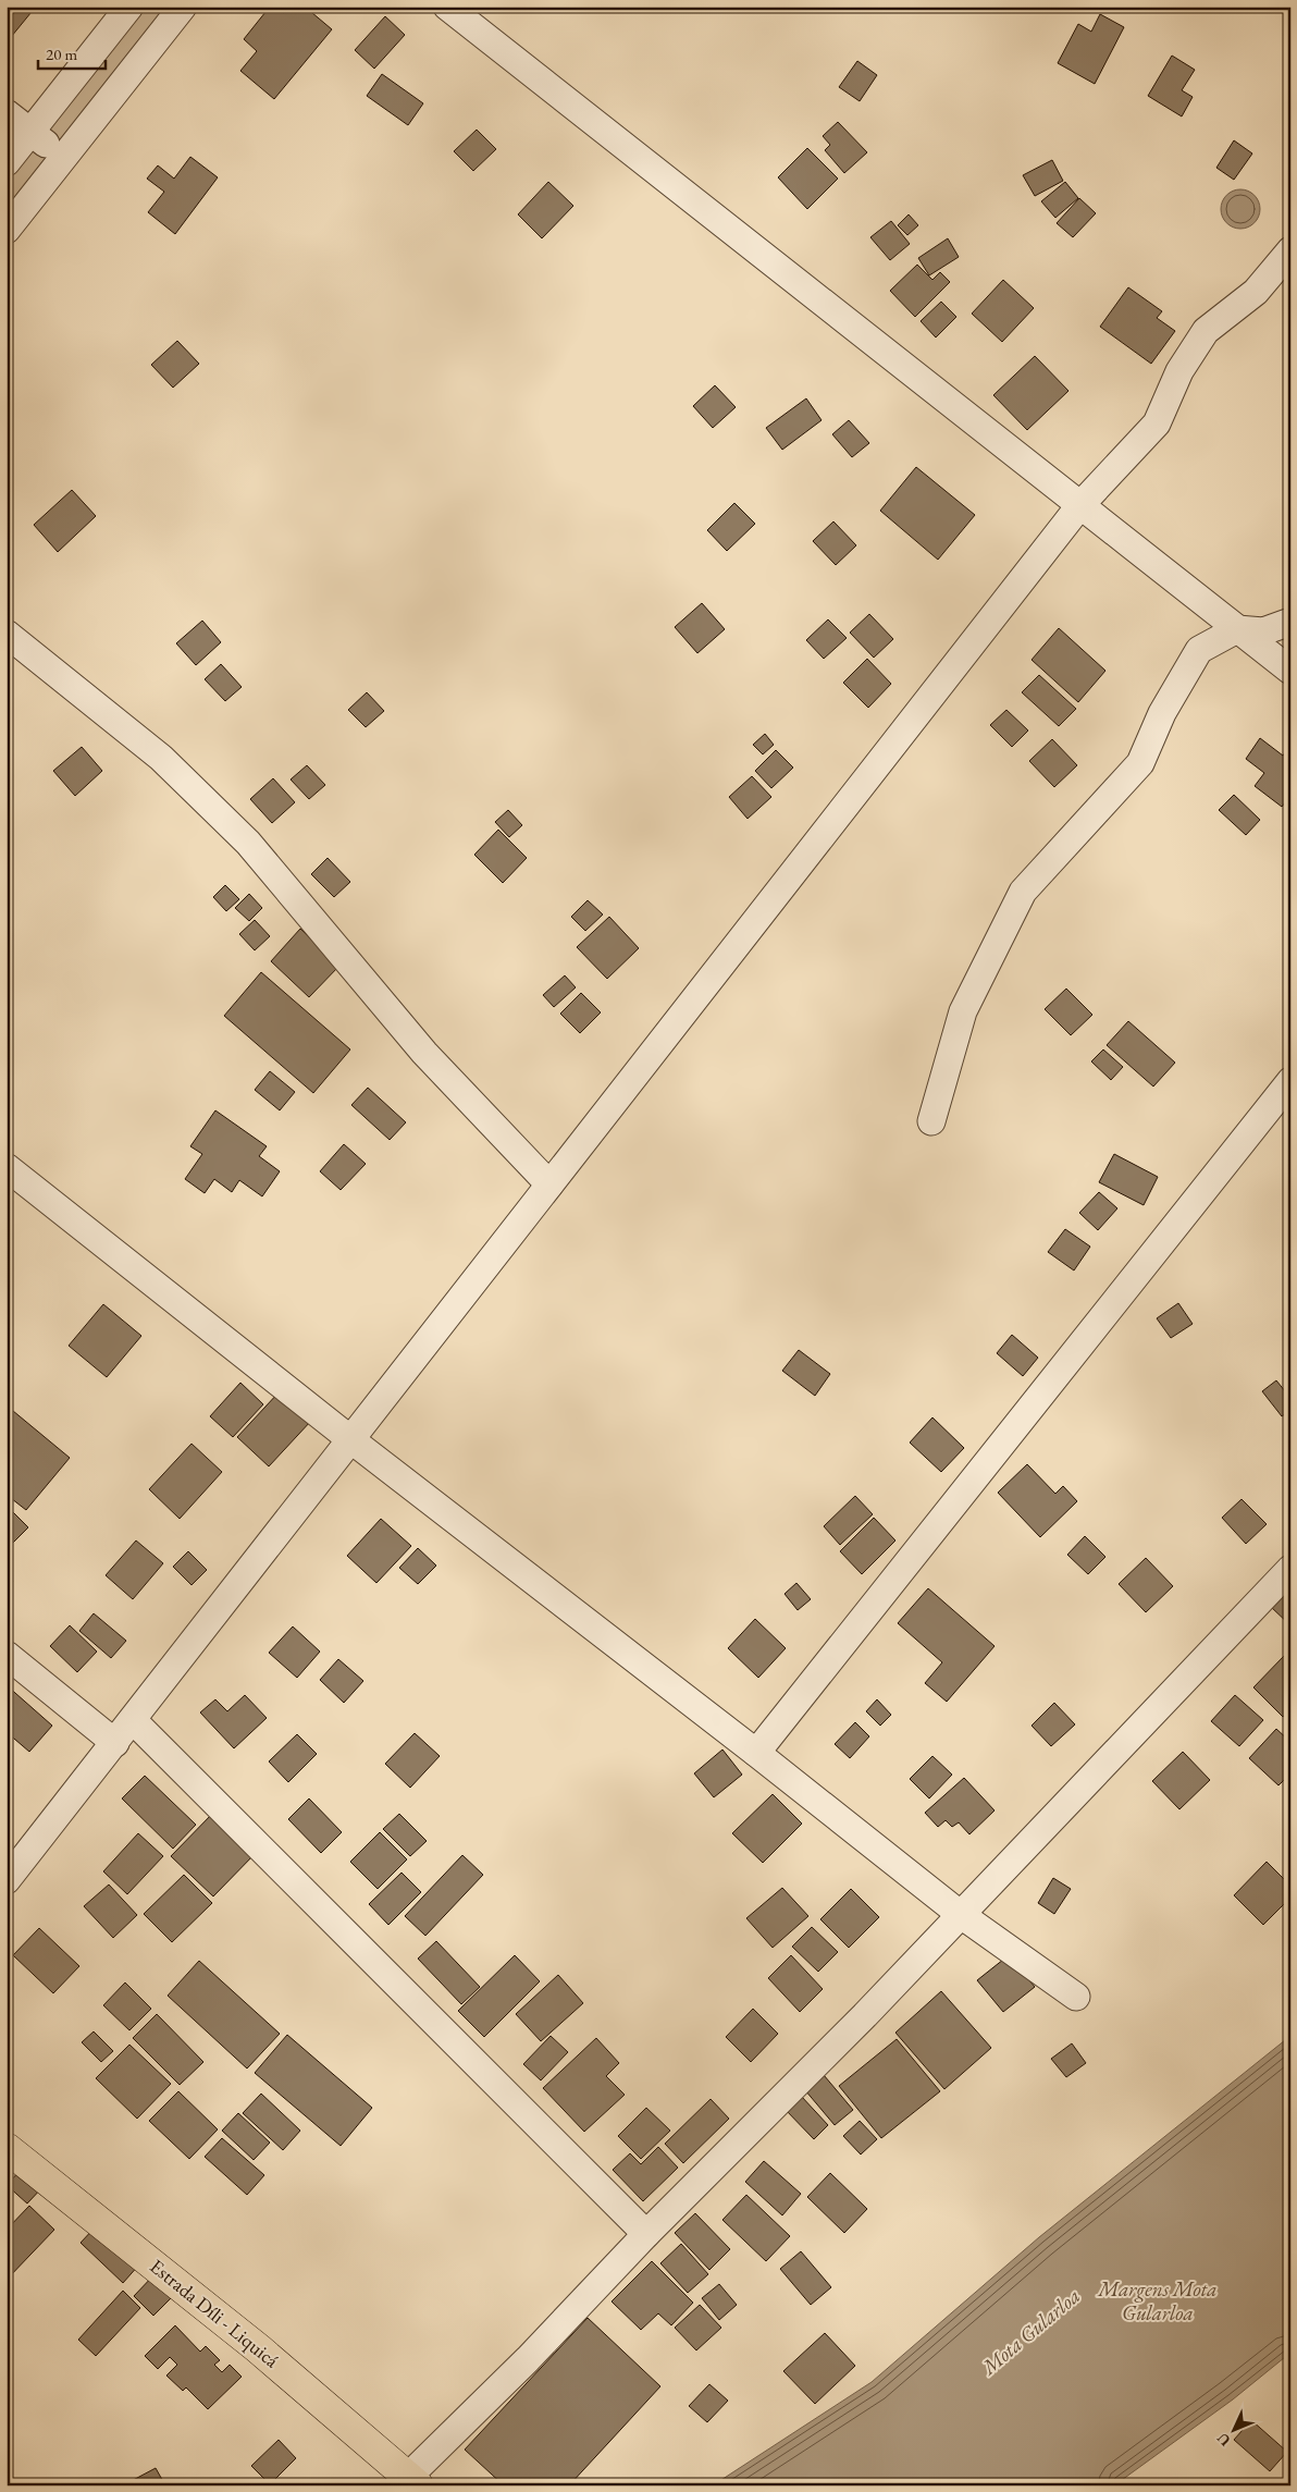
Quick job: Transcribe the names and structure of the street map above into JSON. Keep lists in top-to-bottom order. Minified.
{"streets":{"main road":["Estrada Díli - Liquicá"]},"water":["Margens Mota Gularloa","Mota Gularloa"],"scale_bar":"20 m","north":"bottom left"}
